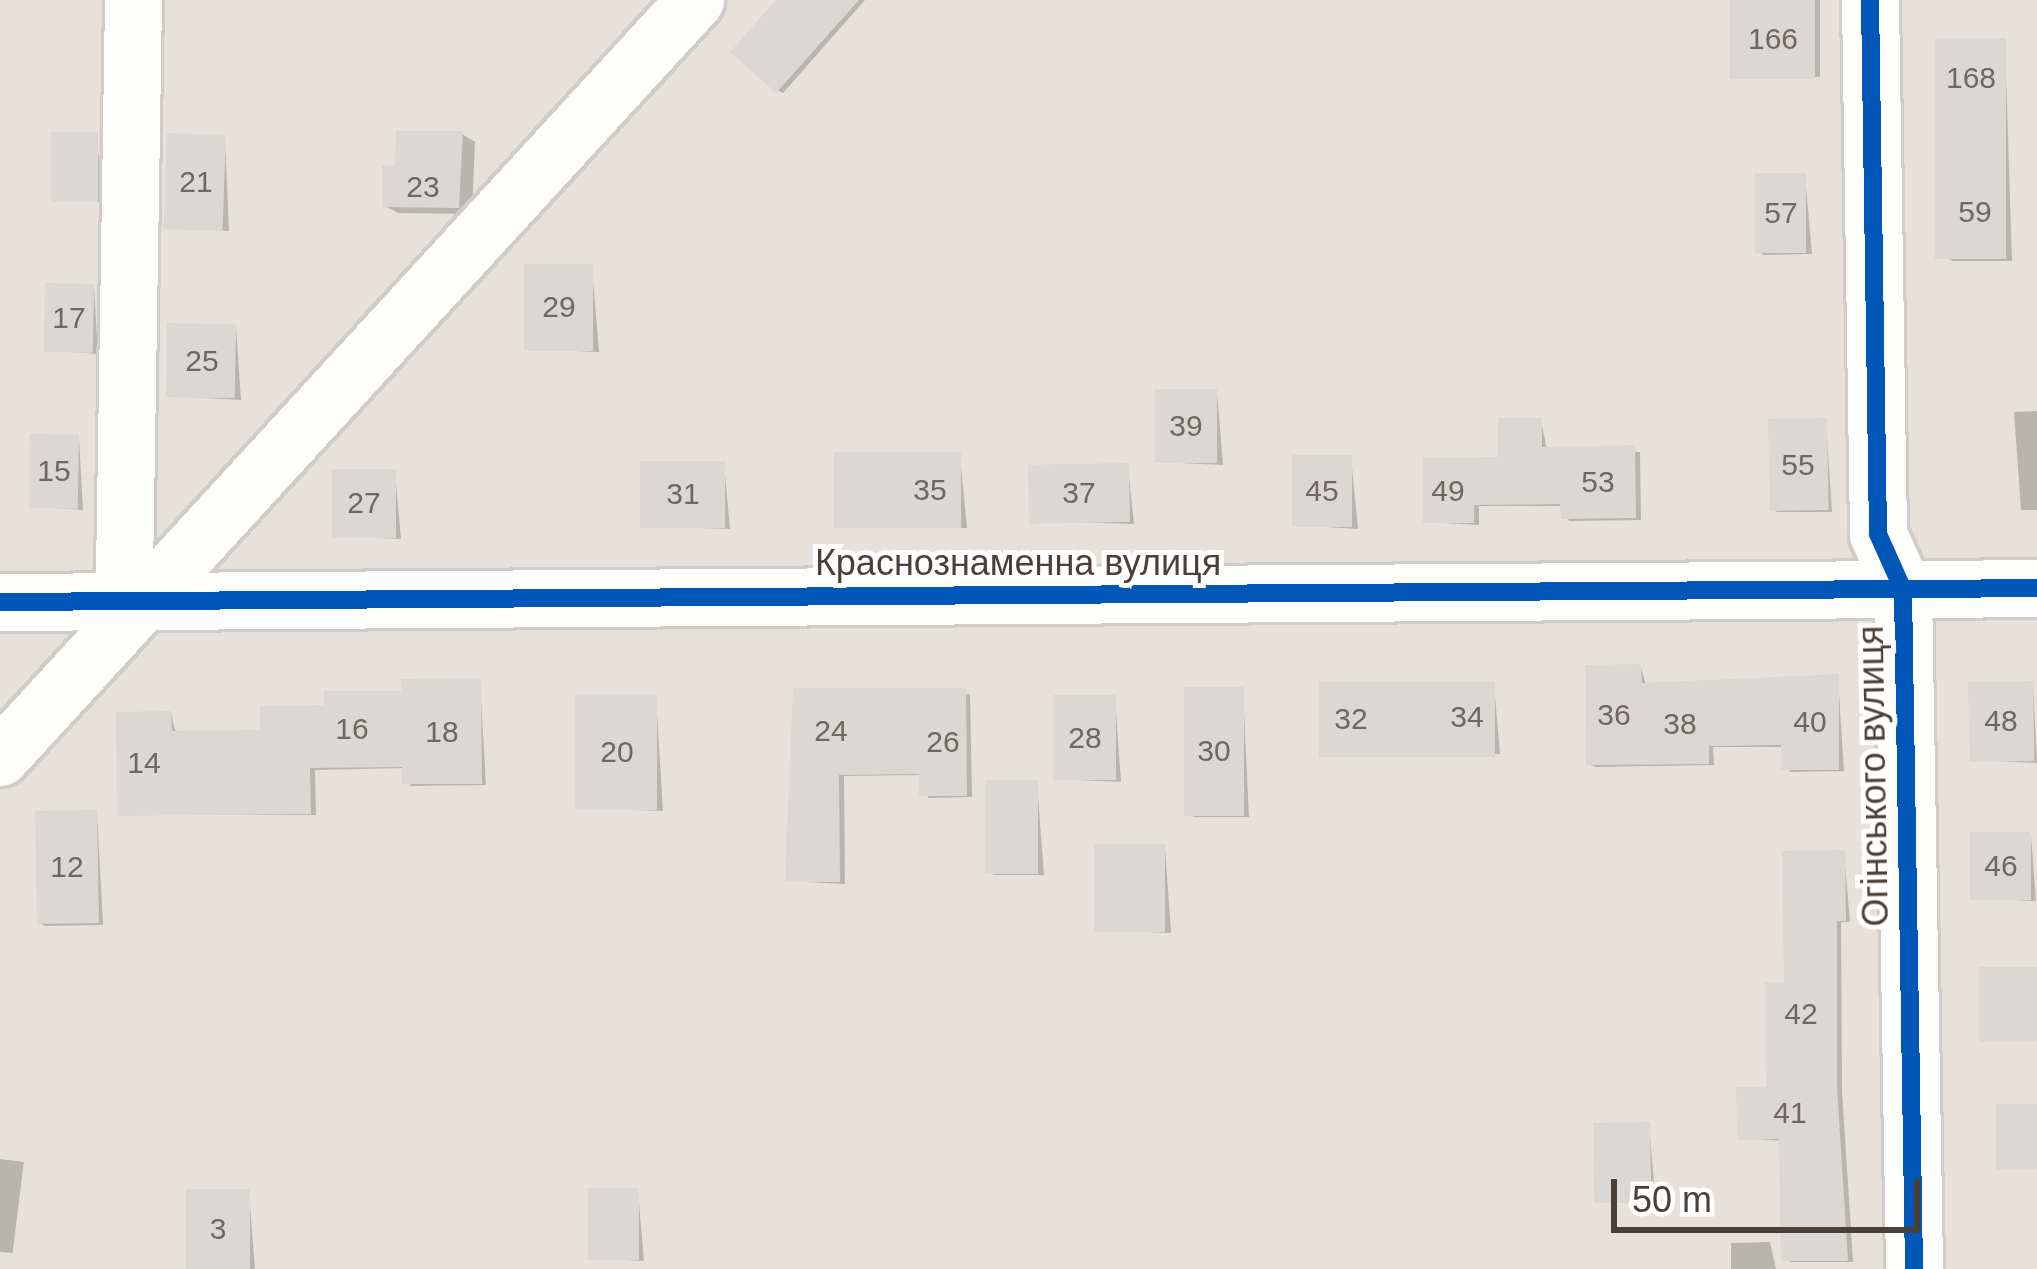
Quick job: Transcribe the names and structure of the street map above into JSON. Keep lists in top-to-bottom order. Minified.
{"streets":{"street":["Краснознаменна вулиця","Огінського вулиця"]},"crossings":[["Краснознаменна вулиця","Огінського вулиця"]],"house_numbers":["166","168","21","23","59","57","29","17","25","39","55","15","53","35","45","49","37","31","27","36","34","32","48","40","38","16","24","18","28","26","30","20","14","46","12","42","41","3"],"scale_bar":"50 m"}
